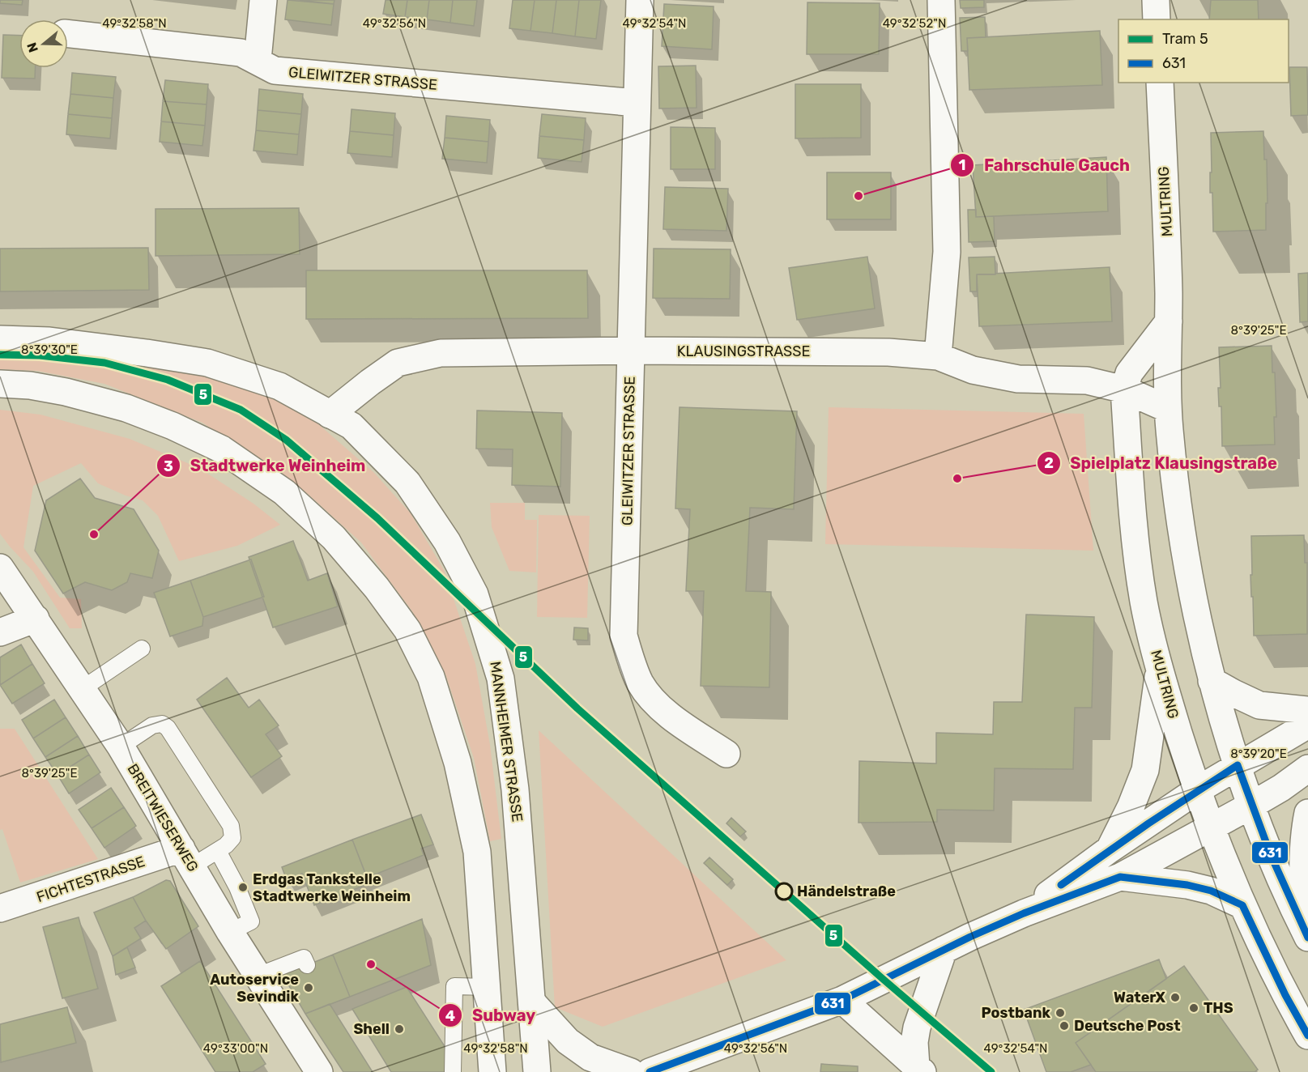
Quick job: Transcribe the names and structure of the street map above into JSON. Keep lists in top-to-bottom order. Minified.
{"streets":{"street":["GLEIWITZER STRASSE","MULTRING","KLAUSINGSTRASSE","MANNHEIMER STRASSE","BREITWIESERWEG","FICHTESTRASSE"]},"crossings":[["GLEIWITZER STRASSE","KLAUSINGSTRASSE"],["MULTRING","KLAUSINGSTRASSE"],["KLAUSINGSTRASSE","MANNHEIMER STRASSE"],["BREITWIESERWEG","FICHTESTRASSE"]],"places":["Fahrschule Gauch","Spielplatz Klausingstraße","Stadtwerke Weinheim","Erdgas Tankstelle Stadtwerke Weinheim","Händelstraße","Subway","Autoservice Sevindik","WaterX","THS","Postbank","Deutsche Post","Shell"],"lines":["tram line 5","transit line 631"],"legend":["Tram 5","631"],"north":"left","coordinates":["49°32'58\"N","49°32'56\"N","49°32'54\"N","49°32'52\"N","8°39'25\"E","8°39'30\"E","8°39'20\"E","49°33'00\"N"]}
